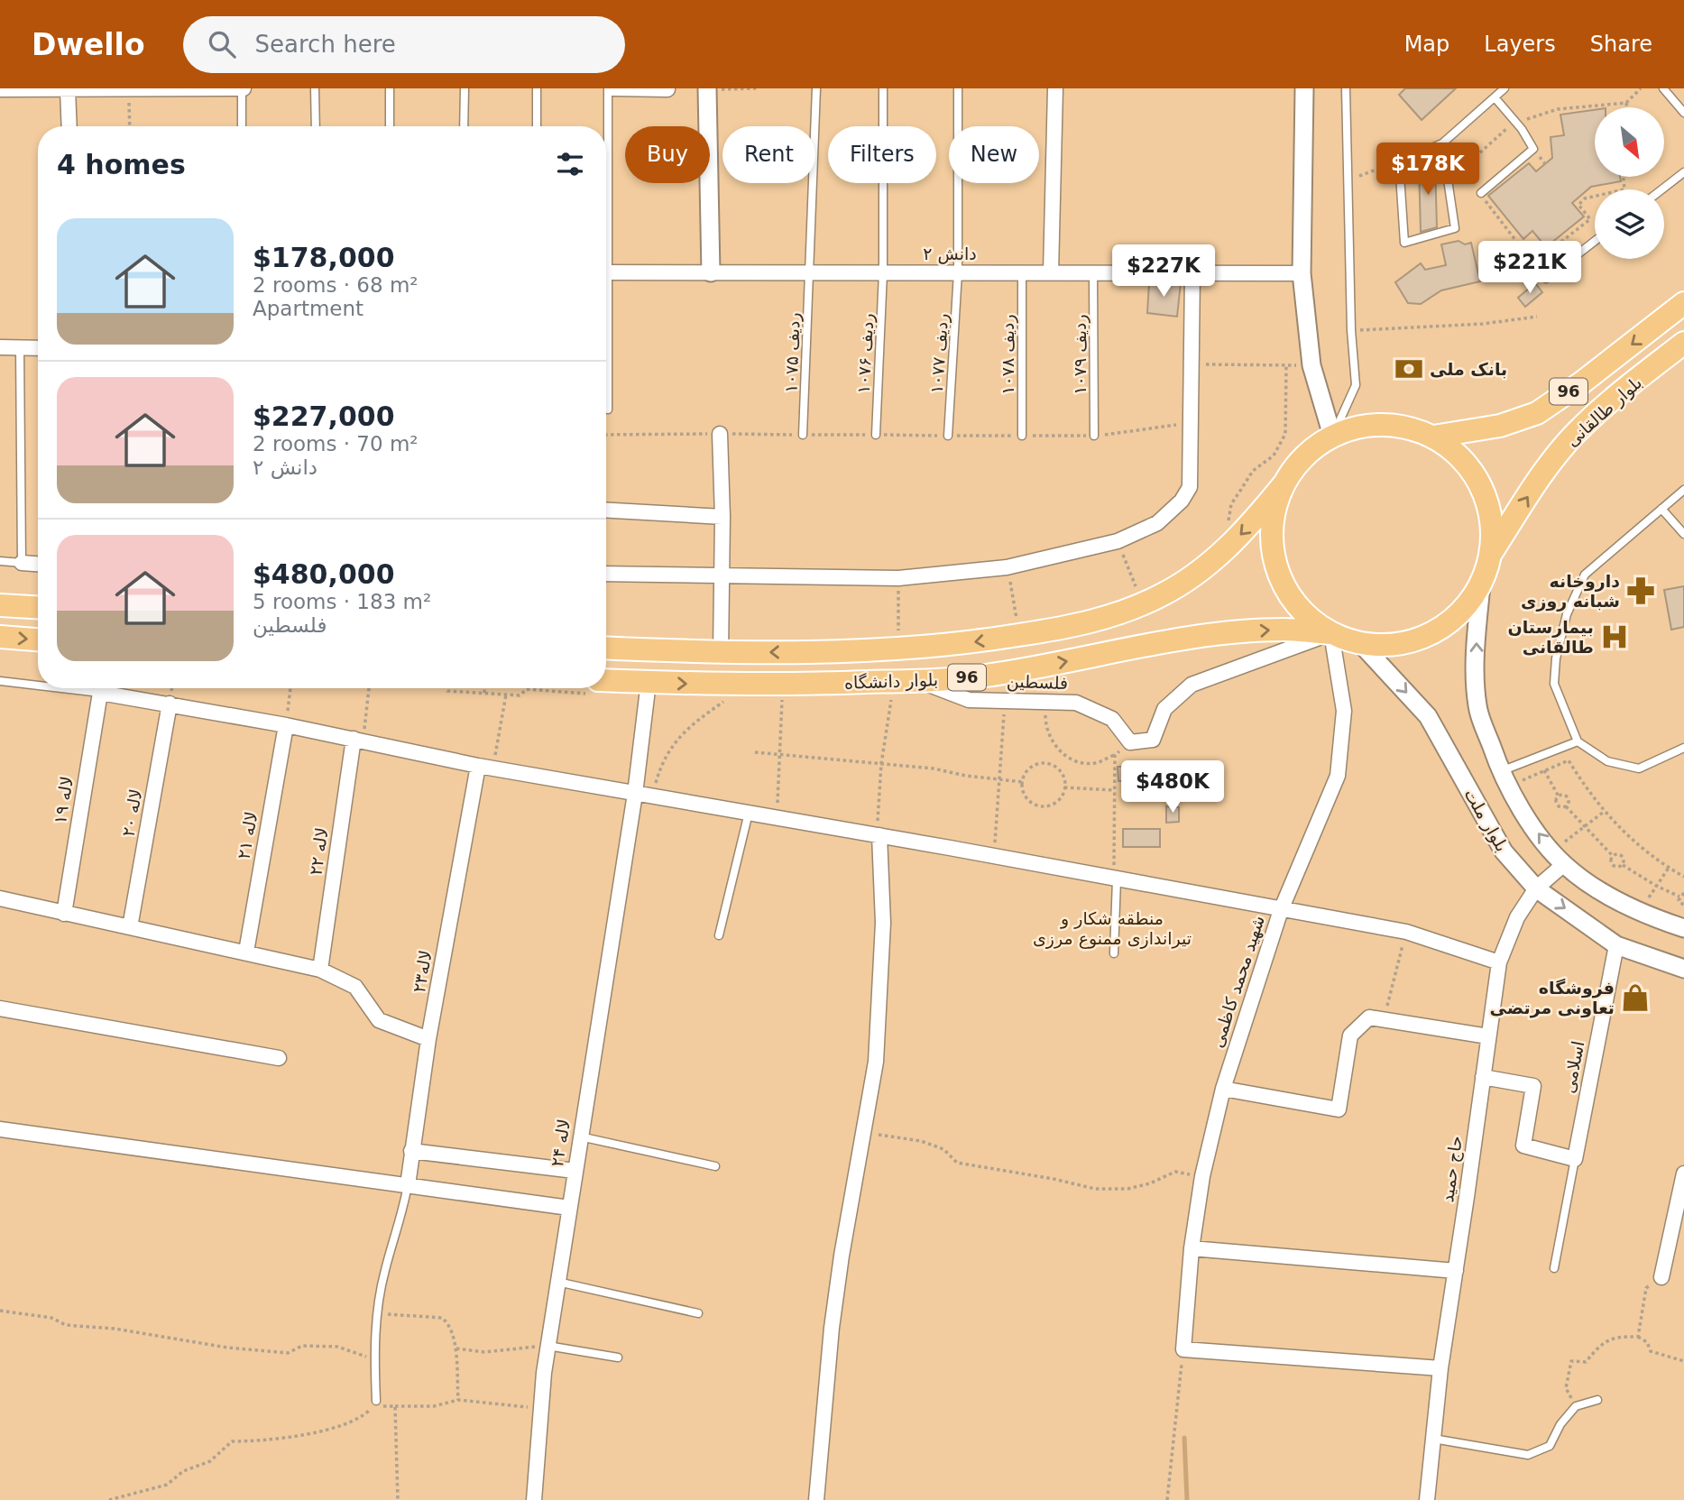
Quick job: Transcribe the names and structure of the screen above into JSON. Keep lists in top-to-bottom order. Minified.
{"streets":{"main road":["96","بلوار طالقانی","بلوار دانشگاه"],"street":["دانش ۲","فلسطین","لاله ۱۹","لاله ۲۰","بلوار ملت","لاله ۲۱","لاله ۲۲","لاله۲۳","شهید محمد کاظمی","اسلامی","لاله ۲۴","حاج حمید"],"lane":["ردیف ۱۰۷۵","ردیف ۱۰۷۶","ردیف ۱۰۷۷","ردیف ۱۰۷۸","ردیف ۱۰۷۹"]},"crossings":[["دانش ۲","ردیف ۱۰۷۵"],["دانش ۲","ردیف ۱۰۷۶"],["دانش ۲","ردیف ۱۰۷۷"],["دانش ۲","ردیف ۱۰۷۸"],["دانش ۲","ردیف ۱۰۷۹"],["96","بلوار طالقانی"],["96","بلوار دانشگاه"],["96","بلوار ملت"],["96","شهید محمد کاظمی"],["بلوار طالقانی","بلوار دانشگاه"],["بلوار طالقانی","بلوار ملت"],["بلوار طالقانی","شهید محمد کاظمی"],["بلوار دانشگاه","فلسطین"],["بلوار دانشگاه","بلوار ملت"],["بلوار دانشگاه","شهید محمد کاظمی"],["بلوار دانشگاه","لاله ۲۴"],["بلوار ملت","شهید محمد کاظمی"],["بلوار ملت","اسلامی"],["بلوار ملت","حاج حمید"]],"parks":["منطقه شکار و تیراندازی ممنوع مرزی"],"places":{"bank":["بانک ملی"],"pharmacy":["داروخانه شبانه روزی"],"hospital":["بیمارستان طالقانی"],"shop":["فروشگاه تعاونی مرتضی"]},"north":"bottom right","page":{"header":"Dwello","search":"Search here","nav":["Map","Layers","Share"],"chip":["Buy","Rent","Filters","New"],"heading":"4 homes","price":["$178K","$221K","$227K","$480K"],"list":[{"name":"$178,000","note":"2 rooms · 68 m² · Apartment"},{"name":"$227,000","note":"2 rooms · 70 m² · دانش ۲"},{"name":"$480,000","note":"5 rooms · 183 m² · فلسطین"}]}}
